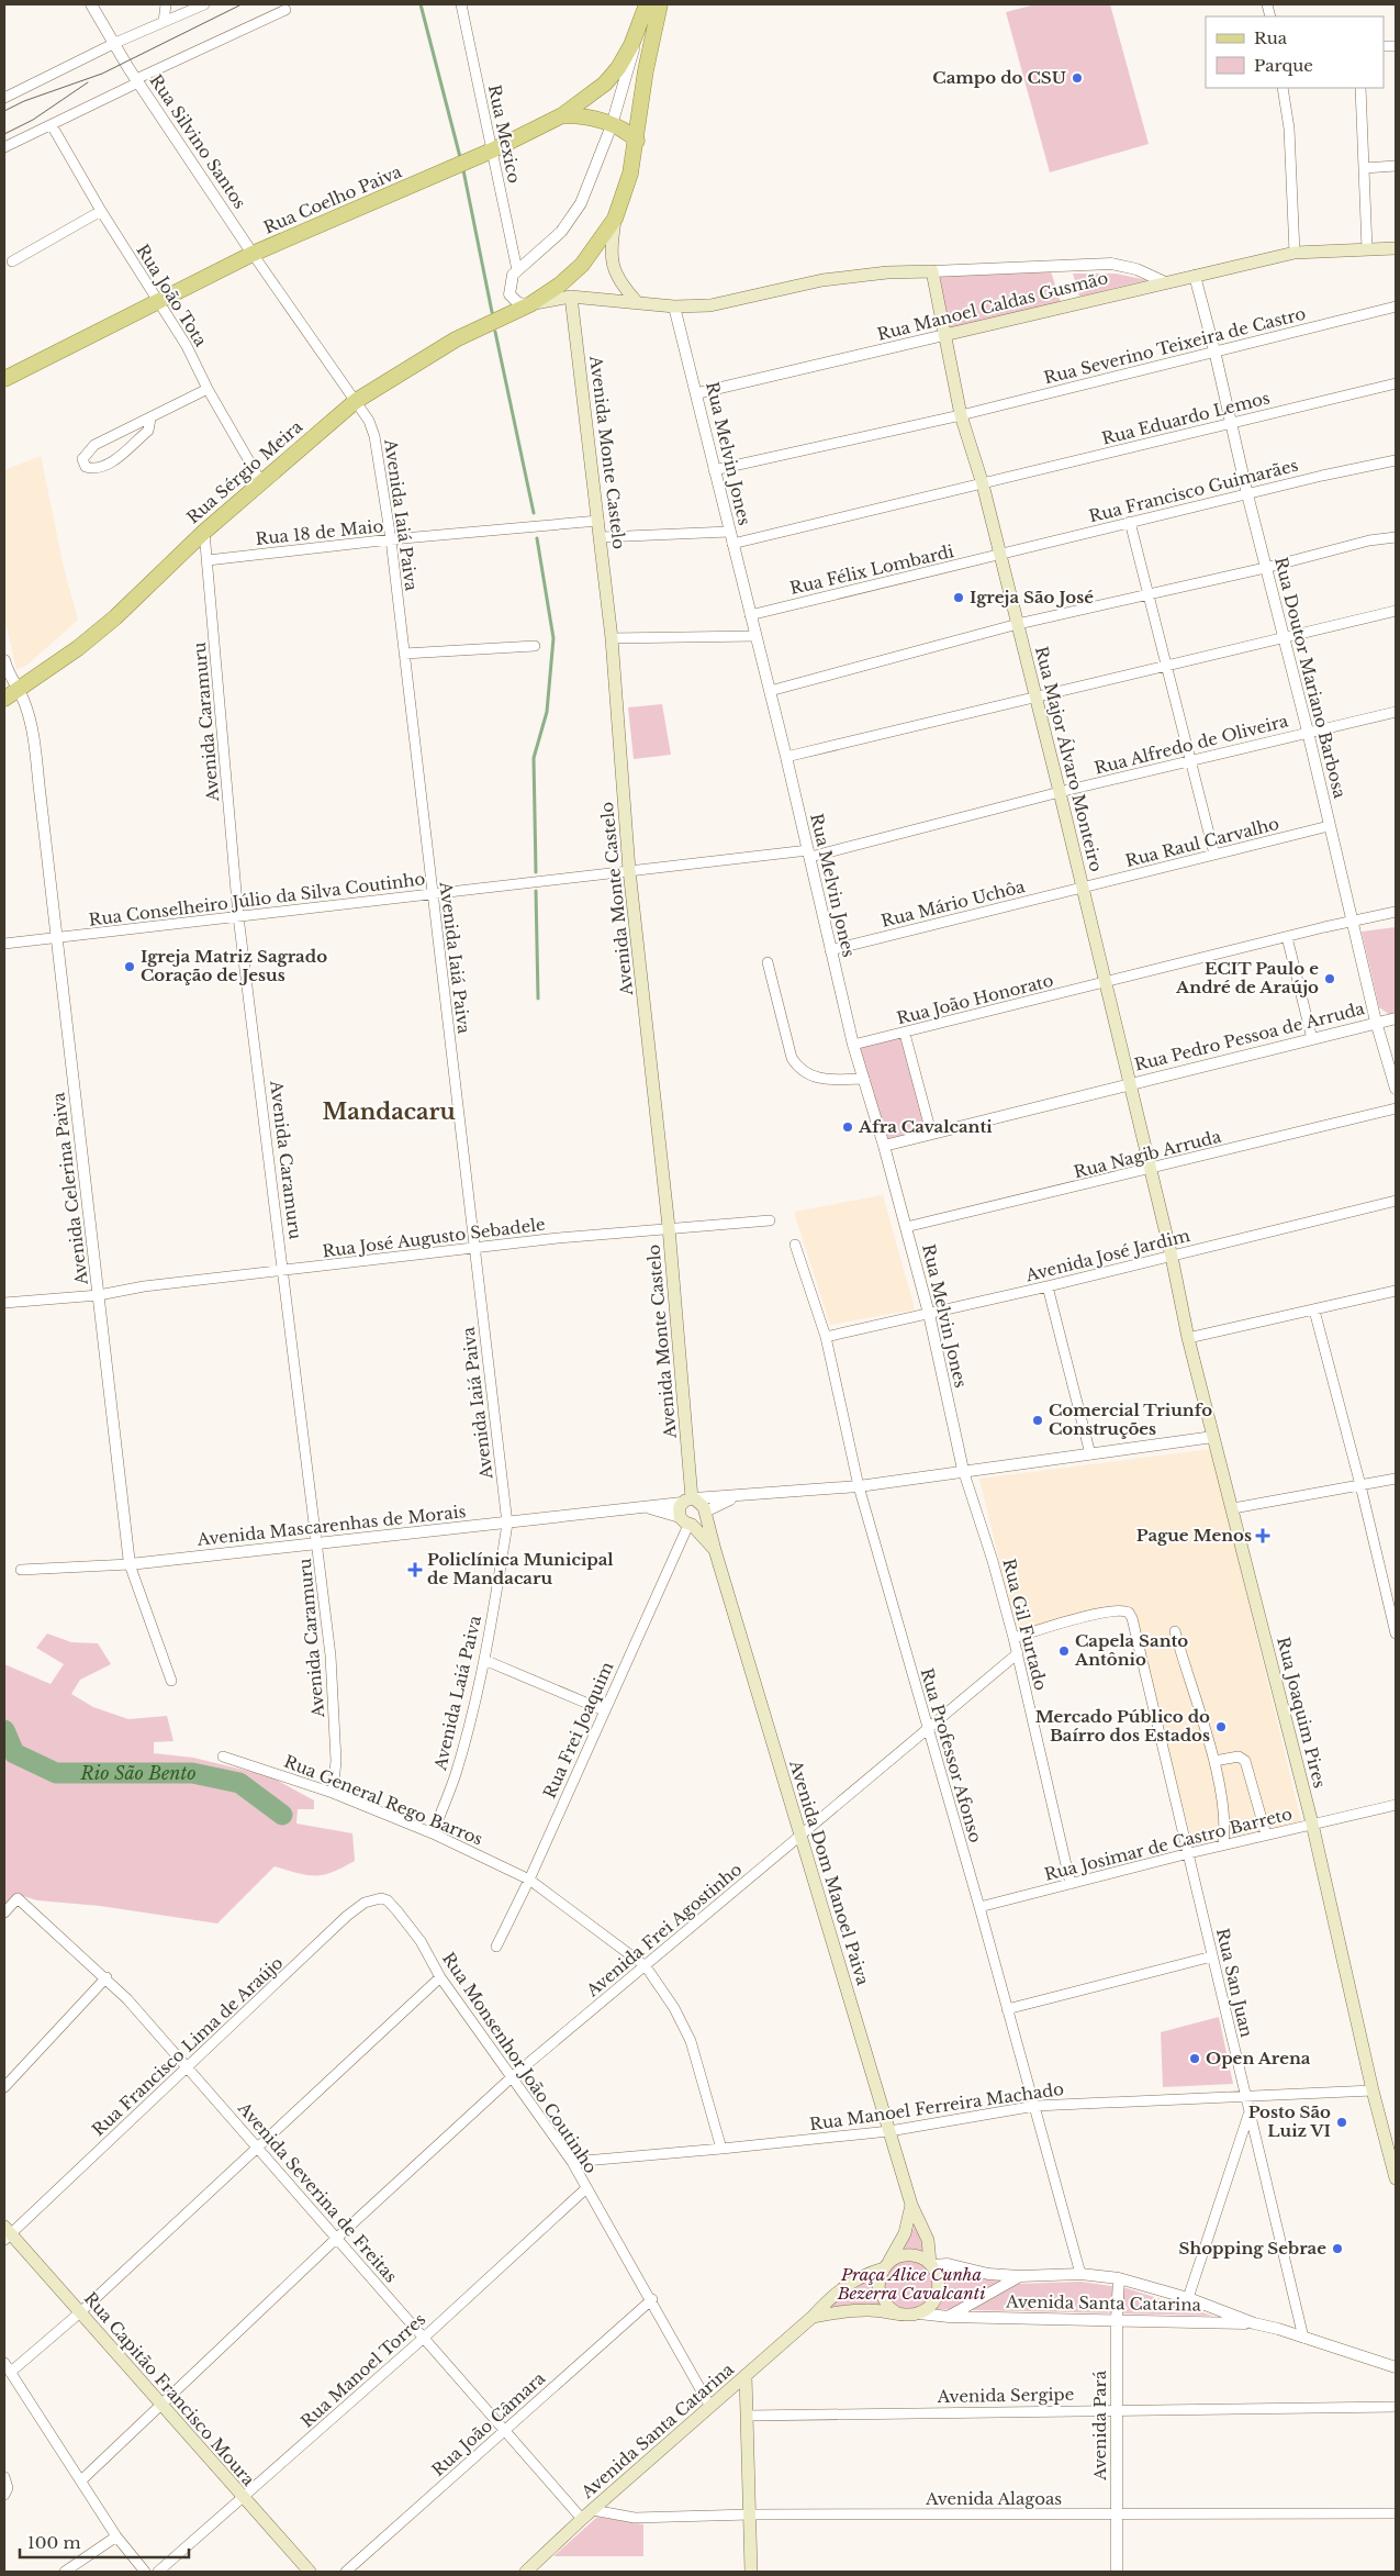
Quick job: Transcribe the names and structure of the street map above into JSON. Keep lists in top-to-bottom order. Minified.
{"streets":{"main road":["Rua Coelho Paiva","Rua Manoel Caldas Gusmão","Avenida Monte Castelo","Rua Sérgio Meira","Rua Major Álvaro Monteiro","Rua Joaquim Pires","Avenida Dom Manoel Paiva","Avenida Santa Catarina","Rua Capitão Francisco Moura"],"street":["Rua Mexico","Rua Silvino Santos","Rua João Tota","Rua Severino Teixeira de Castro","Rua Eduardo Lemos","Rua Melvin Jones","Rua Francisco Guimarães","Avenida Iaiá Paiva","Rua 18 de Maio","Rua Félix Lombardi","Rua Doutor Mariano Barbosa","Avenida Caramuru","Rua Alfredo de Oliveira","Rua Raul Carvalho","Rua Conselheiro Júlio da Silva Coutinho","Rua Mário Uchôa","Rua João Honorato","Rua Pedro Pessoa de Arruda","Rua Nagib Arruda","Avenida Celerina Paiva","Rua José Augusto Sebadele","Avenida José Jardim","Avenida Mascarenhas de Morais","Rua Gil Furtado","Avenida Laiá Paiva","Rua Frei Joaquim","Rua Professor Afonso","Rua General Rego Barros","Rua Josimar de Castro Barreto","Avenida Frei Agostinho","Rua San Juan","Rua Francisco Lima de Araújo","Rua Monsenhor João Coutinho","Rua Manoel Ferreira Machado","Avenida Severina de Freitas","Rua Manoel Torres","Avenida Sergipe","Rua João Câmara","Avenida Pará","Avenida Alagoas"]},"crossings":[["Rua Mexico","Rua Coelho Paiva"],["Rua Silvino Santos","Rua Coelho Paiva"],["Rua Silvino Santos","Rua Sérgio Meira"],["Rua Silvino Santos","Avenida Iaiá Paiva"],["Rua Coelho Paiva","Rua João Tota"],["Rua João Tota","Rua Sérgio Meira"],["Rua Manoel Caldas Gusmão","Rua Melvin Jones"],["Rua Manoel Caldas Gusmão","Rua Doutor Mariano Barbosa"],["Rua Manoel Caldas Gusmão","Rua Major Álvaro Monteiro"],["Rua Severino Teixeira de Castro","Rua Melvin Jones"],["Rua Severino Teixeira de Castro","Rua Doutor Mariano Barbosa"],["Rua Severino Teixeira de Castro","Rua Major Álvaro Monteiro"],["Rua Eduardo Lemos","Rua Melvin Jones"],["Rua Eduardo Lemos","Rua Doutor Mariano Barbosa"],["Rua Eduardo Lemos","Rua Major Álvaro Monteiro"],["Avenida Monte Castelo","Rua 18 de Maio"],["Avenida Monte Castelo","Rua Conselheiro Júlio da Silva Coutinho"],["Avenida Monte Castelo","Rua José Augusto Sebadele"],["Avenida Monte Castelo","Avenida Mascarenhas de Morais"],["Avenida Monte Castelo","Rua Frei Joaquim"],["Avenida Monte Castelo","Avenida Dom Manoel Paiva"],["Rua Melvin Jones","Rua Félix Lombardi"],["Rua Melvin Jones","Rua Alfredo de Oliveira"],["Rua Melvin Jones","Rua Conselheiro Júlio da Silva Coutinho"],["Rua Melvin Jones","Rua Mário Uchôa"],["Rua Melvin Jones","Rua João Honorato"],["Rua Melvin Jones","Rua Pedro Pessoa de Arruda"],["Rua Melvin Jones","Rua Nagib Arruda"],["Rua Melvin Jones","Avenida José Jardim"],["Rua Melvin Jones","Rua Gil Furtado"],["Rua Sérgio Meira","Avenida Iaiá Paiva"],["Rua Sérgio Meira","Avenida Caramuru"],["Rua Sérgio Meira","Avenida Celerina Paiva"],["Rua Francisco Guimarães","Rua Félix Lombardi"],["Rua Francisco Guimarães","Rua Doutor Mariano Barbosa"],["Rua Francisco Guimarães","Rua Major Álvaro Monteiro"],["Avenida Iaiá Paiva","Rua 18 de Maio"],["Avenida Iaiá Paiva","Rua Conselheiro Júlio da Silva Coutinho"],["Avenida Iaiá Paiva","Rua José Augusto Sebadele"],["Avenida Iaiá Paiva","Avenida Mascarenhas de Morais"],["Avenida Iaiá Paiva","Avenida Laiá Paiva"],["Rua 18 de Maio","Avenida Caramuru"],["Rua Félix Lombardi","Rua Major Álvaro Monteiro"],["Rua Doutor Mariano Barbosa","Rua Alfredo de Oliveira"],["Rua Doutor Mariano Barbosa","Rua Raul Carvalho"],["Rua Doutor Mariano Barbosa","Rua João Honorato"],["Rua Doutor Mariano Barbosa","Rua Pedro Pessoa de Arruda"],["Avenida Caramuru","Rua Conselheiro Júlio da Silva Coutinho"],["Avenida Caramuru","Rua José Augusto Sebadele"],["Avenida Caramuru","Avenida Mascarenhas de Morais"],["Avenida Caramuru","Rua General Rego Barros"],["Rua Alfredo de Oliveira","Rua Major Álvaro Monteiro"],["Rua Alfredo de Oliveira","Rua Conselheiro Júlio da Silva Coutinho"],["Rua Major Álvaro Monteiro","Rua Raul Carvalho"],["Rua Major Álvaro Monteiro","Rua Mário Uchôa"],["Rua Major Álvaro Monteiro","Rua João Honorato"],["Rua Major Álvaro Monteiro","Rua Pedro Pessoa de Arruda"],["Rua Major Álvaro Monteiro","Rua Nagib Arruda"],["Rua Major Álvaro Monteiro","Avenida José Jardim"],["Rua Major Álvaro Monteiro","Rua Joaquim Pires"],["Rua Raul Carvalho","Rua Mário Uchôa"],["Rua Conselheiro Júlio da Silva Coutinho","Avenida Celerina Paiva"],["Avenida Celerina Paiva","Rua José Augusto Sebadele"],["Avenida Celerina Paiva","Avenida Mascarenhas de Morais"],["Avenida José Jardim","Rua Joaquim Pires"],["Avenida José Jardim","Rua Professor Afonso"],["Avenida Mascarenhas de Morais","Avenida Laiá Paiva"],["Avenida Mascarenhas de Morais","Rua Frei Joaquim"],["Avenida Mascarenhas de Morais","Avenida Dom Manoel Paiva"],["Rua Gil Furtado","Rua Josimar de Castro Barreto"],["Rua Gil Furtado","Avenida Frei Agostinho"],["Rua Gil Furtado","Rua San Juan"],["Avenida Laiá Paiva","Rua General Rego Barros"],["Rua Joaquim Pires","Rua Josimar de Castro Barreto"],["Rua Joaquim Pires","Rua Manoel Ferreira Machado"],["Rua Frei Joaquim","Rua General Rego Barros"],["Rua Frei Joaquim","Avenida Dom Manoel Paiva"],["Rua Professor Afonso","Rua Josimar de Castro Barreto"],["Rua Professor Afonso","Avenida Frei Agostinho"],["Rua Professor Afonso","Rua Manoel Ferreira Machado"],["Rua Professor Afonso","Avenida Santa Catarina"],["Rua General Rego Barros","Avenida Frei Agostinho"],["Rua General Rego Barros","Rua Manoel Ferreira Machado"],["Rua Josimar de Castro Barreto","Rua San Juan"],["Avenida Dom Manoel Paiva","Avenida Frei Agostinho"],["Avenida Dom Manoel Paiva","Rua Manoel Ferreira Machado"],["Avenida Dom Manoel Paiva","Avenida Santa Catarina"],["Avenida Frei Agostinho","Rua Monsenhor João Coutinho"],["Avenida Frei Agostinho","Avenida Severina de Freitas"],["Avenida Frei Agostinho","Rua Capitão Francisco Moura"],["Rua San Juan","Rua Manoel Ferreira Machado"],["Rua San Juan","Avenida Santa Catarina"],["Rua Francisco Lima de Araújo","Rua Monsenhor João Coutinho"],["Rua Francisco Lima de Araújo","Avenida Severina de Freitas"],["Rua Francisco Lima de Araújo","Rua Capitão Francisco Moura"],["Rua Monsenhor João Coutinho","Rua Manoel Ferreira Machado"],["Rua Monsenhor João Coutinho","Avenida Santa Catarina"],["Rua Monsenhor João Coutinho","Rua Manoel Torres"],["Rua Monsenhor João Coutinho","Rua João Câmara"],["Avenida Severina de Freitas","Avenida Santa Catarina"],["Avenida Severina de Freitas","Rua Manoel Torres"],["Avenida Severina de Freitas","Rua João Câmara"],["Avenida Santa Catarina","Avenida Pará"],["Avenida Santa Catarina","Avenida Alagoas"],["Rua Manoel Torres","Rua Capitão Francisco Moura"],["Avenida Sergipe","Avenida Pará"],["Avenida Pará","Avenida Alagoas"]],"districts":["Mandacaru"],"water":["Rio São Bento"],"parks":["Praça Alice Cunha Bezerra Cavalcanti"],"places":{"other":["Campo do CSU","Igreja São José","Igreja Matriz Sagrado Coração de Jesus","ECIT Paulo e André de Araújo","Afra Cavalcanti","Comercial Triunfo Construções","Capela Santo Antônio","Mercado Público do Baírro dos Estados","Open Arena","Posto São Luiz VI","Shopping Sebrae"],"health":["Pague Menos","Policlínica Municipal de Mandacaru"]},"legend":["Rua","Parque"],"scale_bar":"100 m"}
